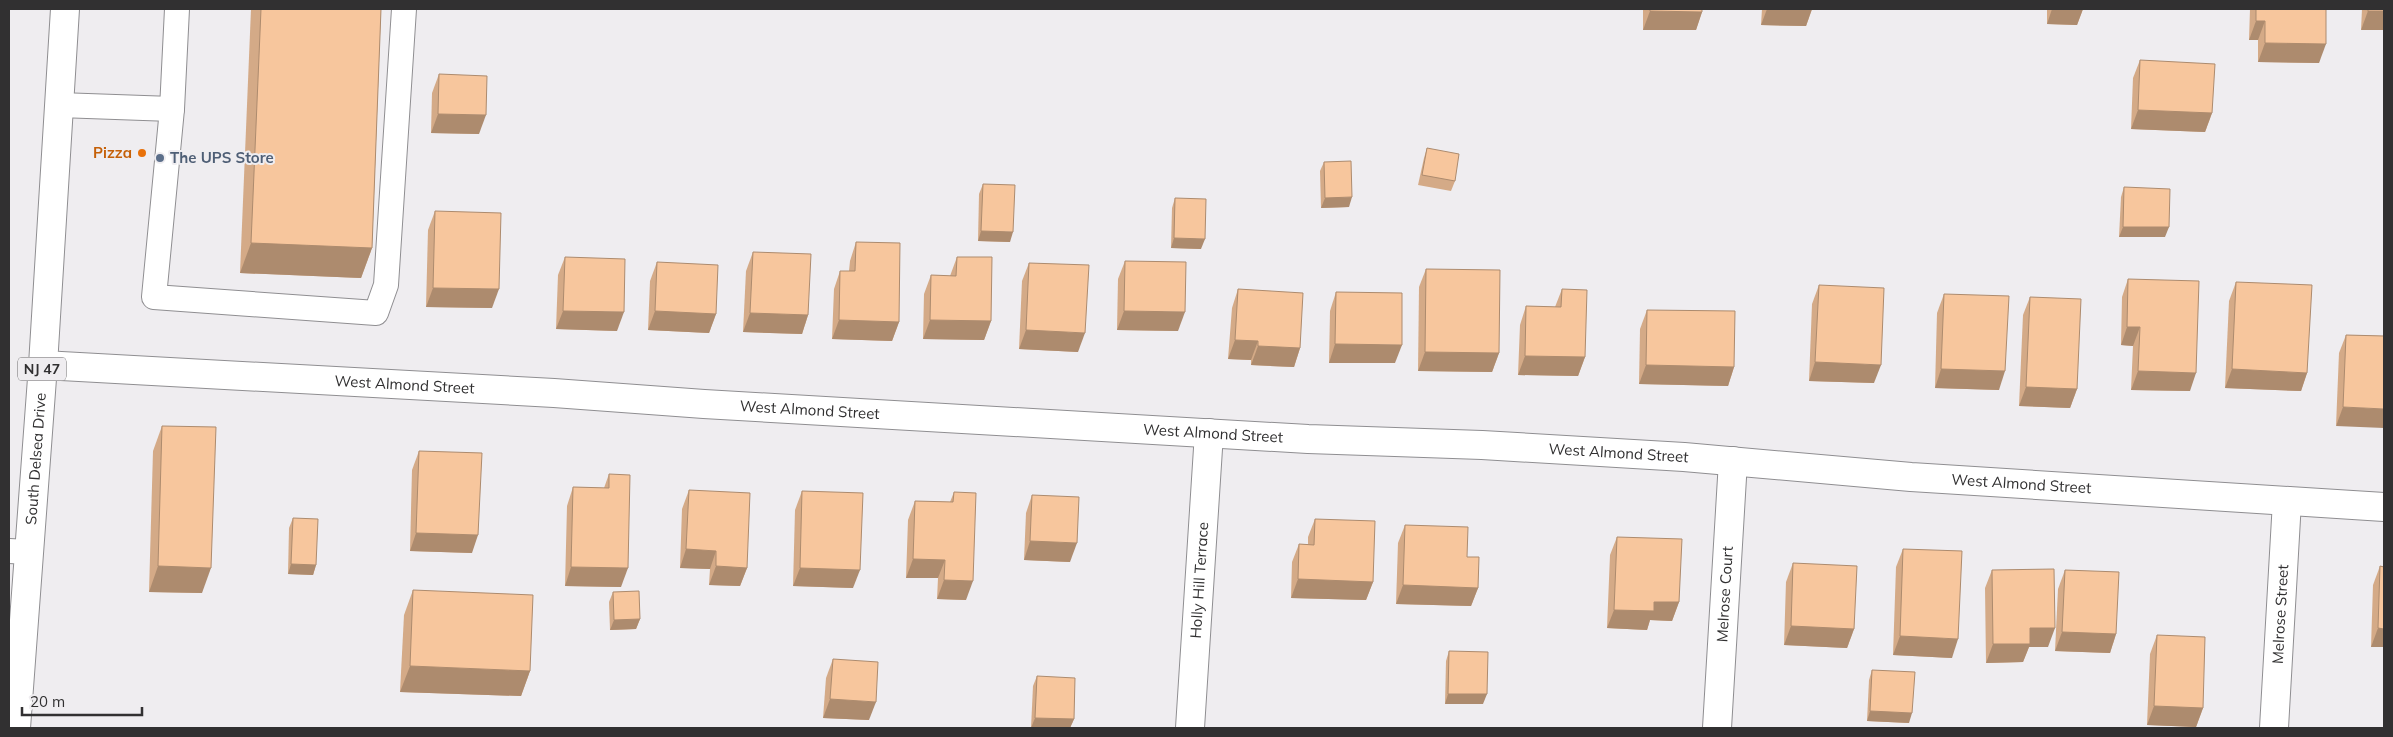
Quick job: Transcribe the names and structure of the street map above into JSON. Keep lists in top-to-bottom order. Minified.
{"streets":{"street":["NJ 47","West Almond Street","South Delsea Drive","Holly Hill Terrace","Melrose Court","Melrose Street"]},"crossings":[["West Almond Street","South Delsea Drive"],["West Almond Street","Holly Hill Terrace"],["West Almond Street","Melrose Court"],["West Almond Street","Melrose Street"]],"places":["Pizza","The UPS Store"],"scale_bar":"20 m"}
